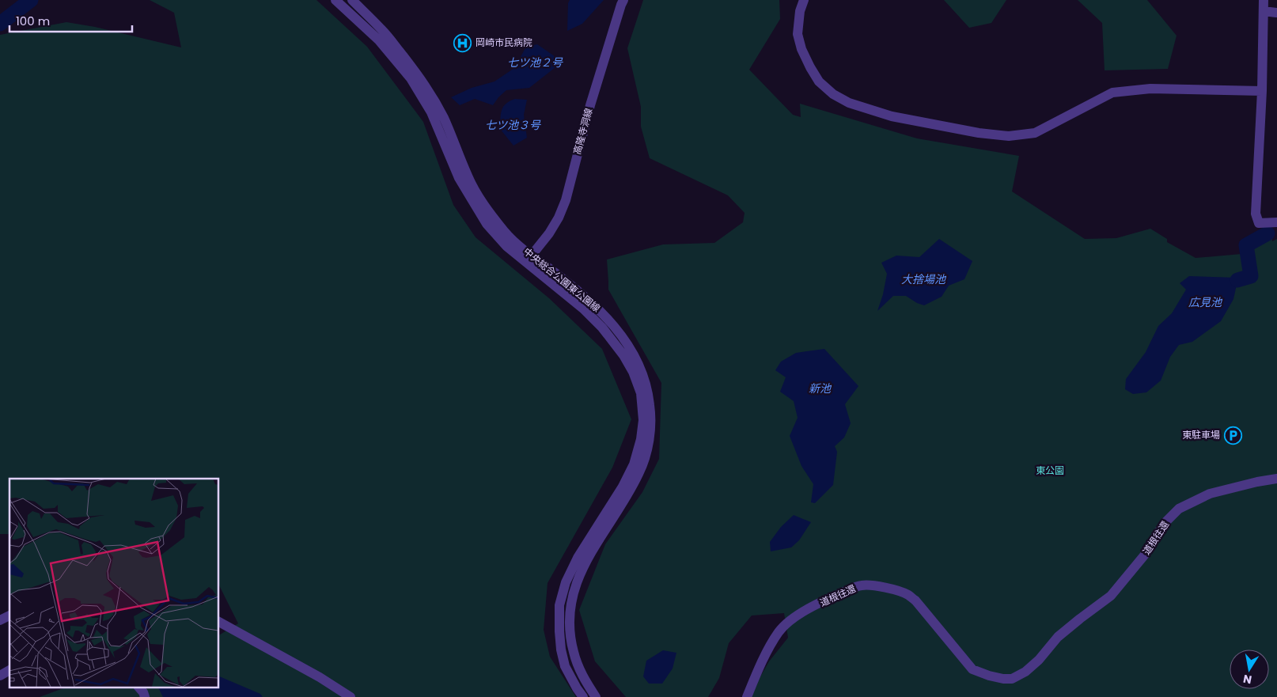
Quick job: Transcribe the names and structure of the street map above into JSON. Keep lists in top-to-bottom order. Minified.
{"streets":{"street":["高隆寺洞線","中央総合公園東公園線","道根往還"]},"crossings":[["高隆寺洞線","中央総合公園東公園線"]],"water":["七ツ池２号","七ツ池３号","大捨場池","広見池","新池"],"parks":["東公園"],"places":{"hospital":["岡崎市民病院"],"parking":["東駐車場"]},"scale_bar":"100 m","north":"bottom"}
